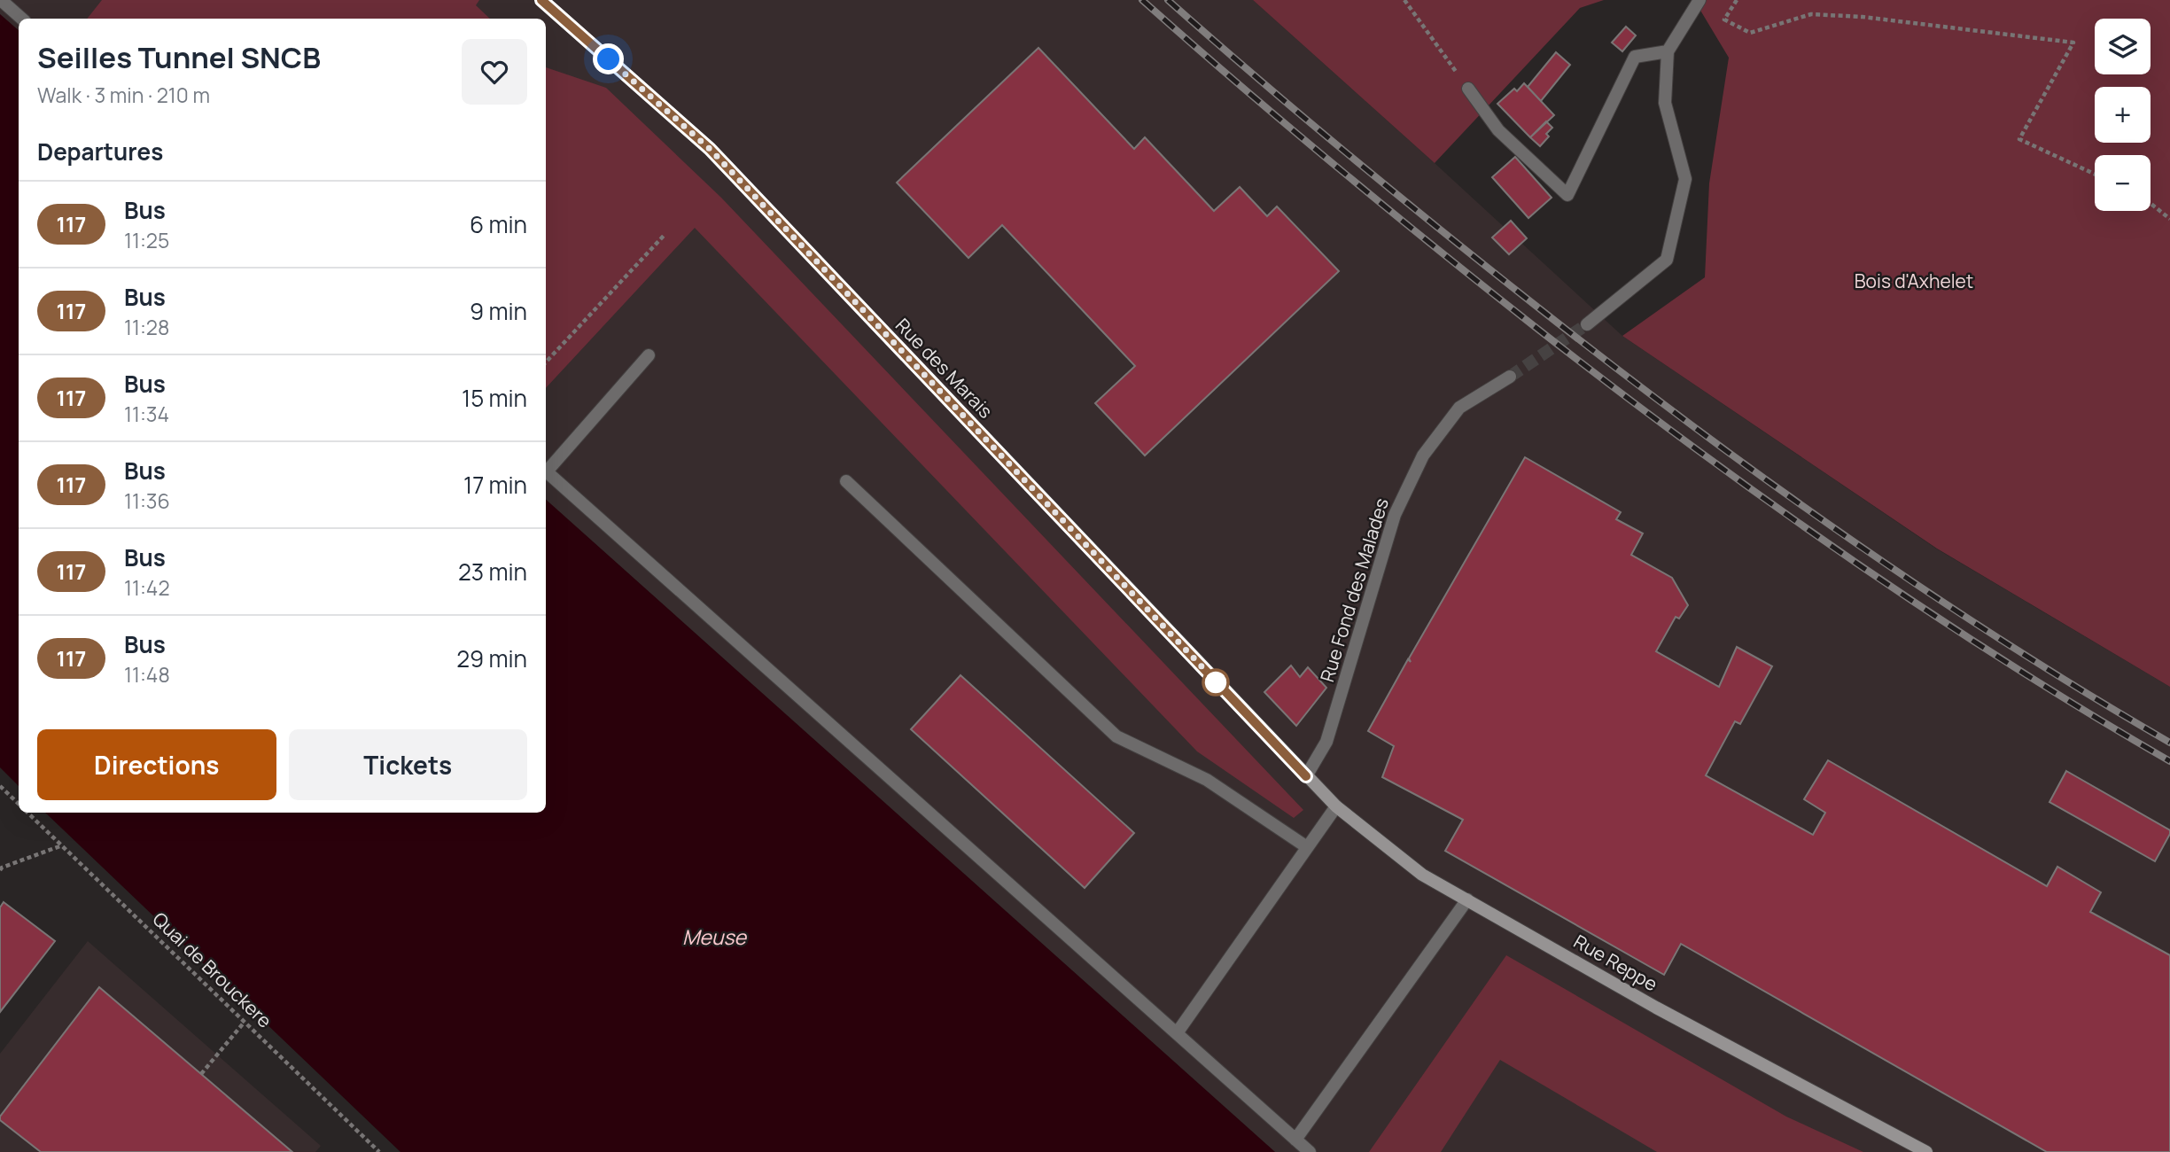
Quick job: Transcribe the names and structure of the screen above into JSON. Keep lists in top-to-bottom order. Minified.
{"streets":{"main road":["Rue des Marais","Rue Reppe"],"street":["Rue Fond des Malades"],"path":["Quai de Brouckere"]},"crossings":[["Rue des Marais","Rue Fond des Malades"],["Rue des Marais","Rue Reppe"],["Rue Fond des Malades","Rue Reppe"]],"water":["Meuse"],"parks":["Bois d'Axhelet"],"lines":["bus line 117"],"page":{"map_buttons":["+","−"],"heading":[["Seilles Tunnel SNCB","Walk · 3 min · 210 m"],"Departures"],"list":[{"mark":"117","name":"Bus","note":"11:25","value":"6 min"},{"mark":"117","name":"Bus","note":"11:28","value":"9 min"},{"mark":"117","name":"Bus","note":"11:34","value":"15 min"},{"mark":"117","name":"Bus","note":"11:36","value":"17 min"},{"mark":"117","name":"Bus","note":"11:42","value":"23 min"},{"mark":"117","name":"Bus","note":"11:48","value":"29 min"}],"buttons":["Directions","Tickets"]}}
